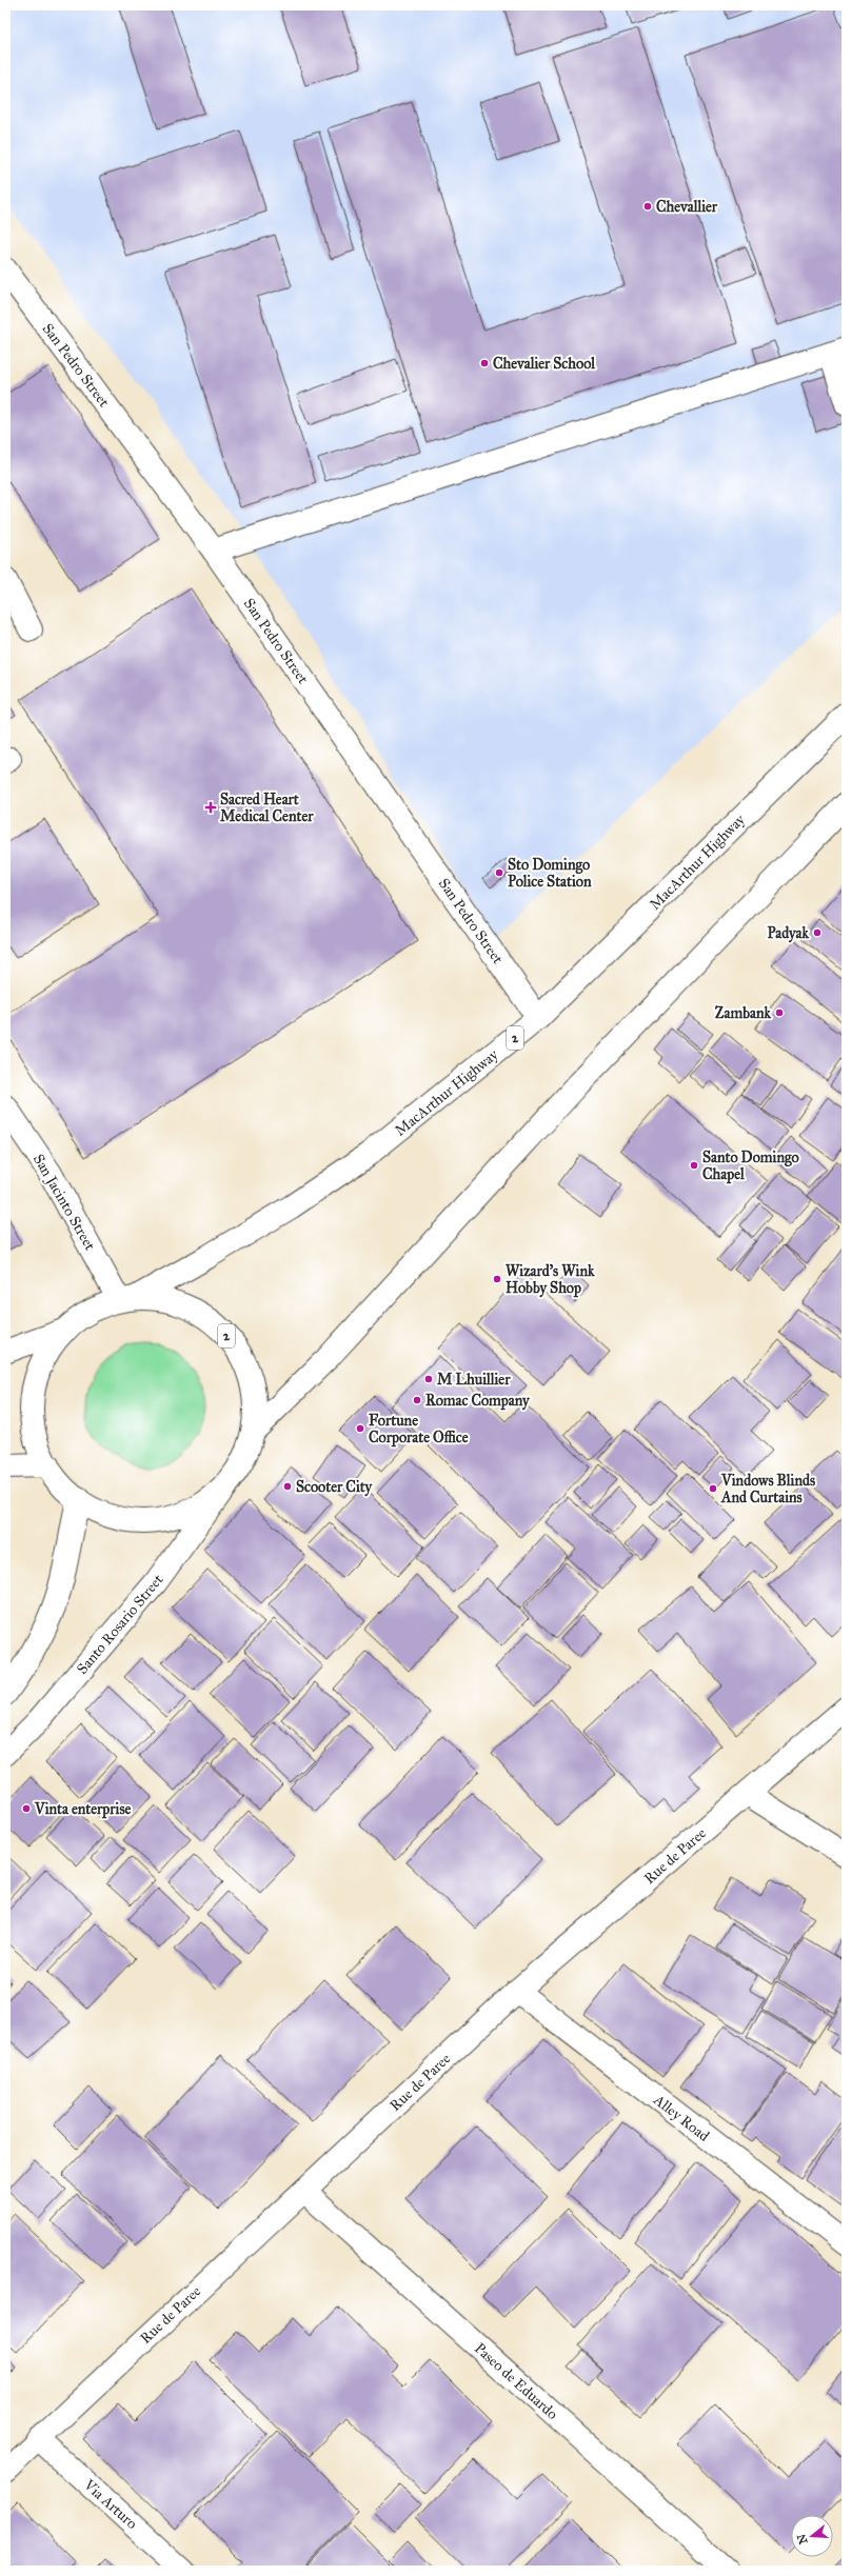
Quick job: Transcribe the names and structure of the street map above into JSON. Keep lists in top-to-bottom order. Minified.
{"streets":{"main road":["San Pedro Street","MacArthur Highway","2","San Jacinto Street","Santo Rosario Street","Rue de Paree","Alley Road","Paseo de Eduardo","Via Arturo"]},"crossings":[["San Pedro Street","MacArthur Highway"],["MacArthur Highway","2"],["MacArthur Highway","San Jacinto Street"],["2","San Jacinto Street"],["2","Santo Rosario Street"],["Rue de Paree","Alley Road"],["Rue de Paree","Paseo de Eduardo"],["Rue de Paree","Via Arturo"]],"places":{"other":["Chevallier","Chevalier School","Sto Domingo Police Station","Padyak","Zambank","Santo Domingo Chapel","Wizard's Wink Hobby Shop","M Lhuillier","Romac Company","Fortune Corporate Office","Scooter City","Vindows Blinds And Curtains","Vinta enterprise"],"health":["Sacred Heart Medical Center"]},"north":"left"}
